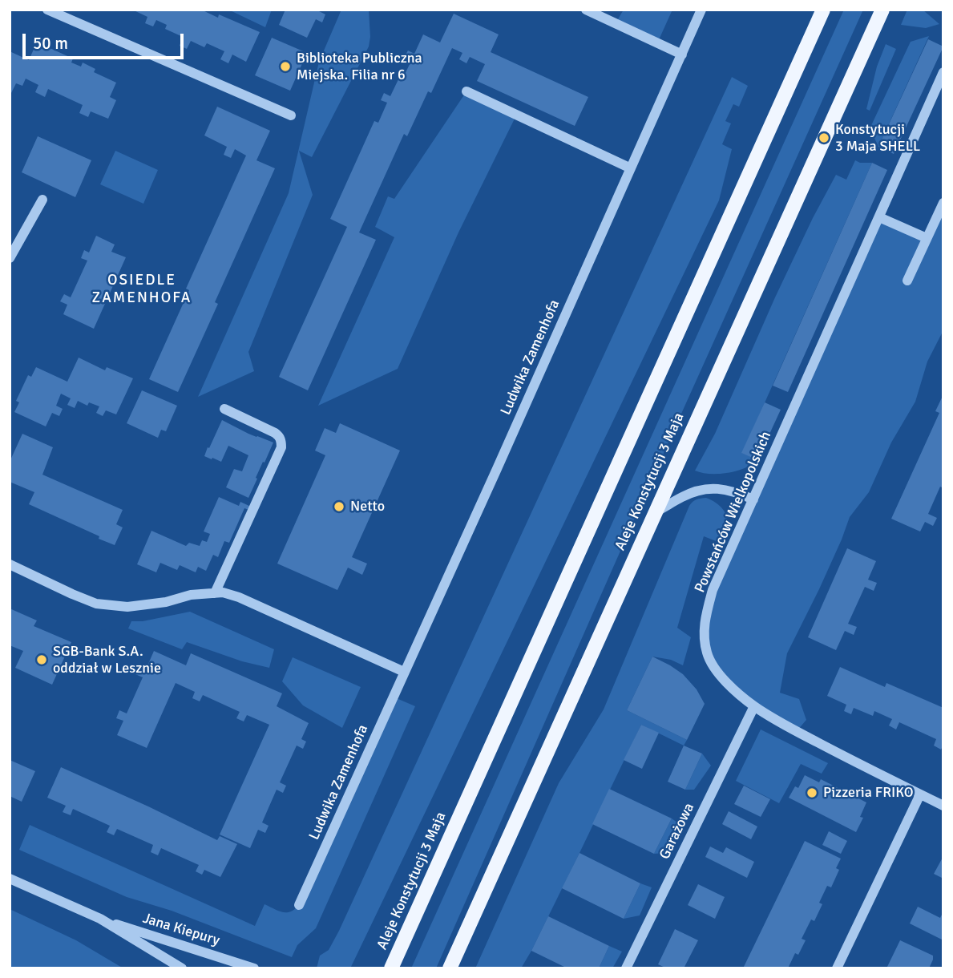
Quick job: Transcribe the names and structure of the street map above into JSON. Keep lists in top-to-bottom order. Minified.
{"streets":{"main road":["Aleje Konstytucji 3 Maja"],"street":["Ludwika Zamenhofa","Powstańców Wielkopolskich","Garażowa","Jana Kiepury"]},"crossings":[["Powstańców Wielkopolskich","Garażowa"]],"districts":["OSIEDLE ZAMENHOFA"],"places":["Biblioteka Publiczna Miejska. Filia nr 6","Konstytucji 3 Maja SHELL","Netto","SGB-Bank S.A. oddział w Lesznie","Pizzeria FRIKO"],"scale_bar":"50 m"}
